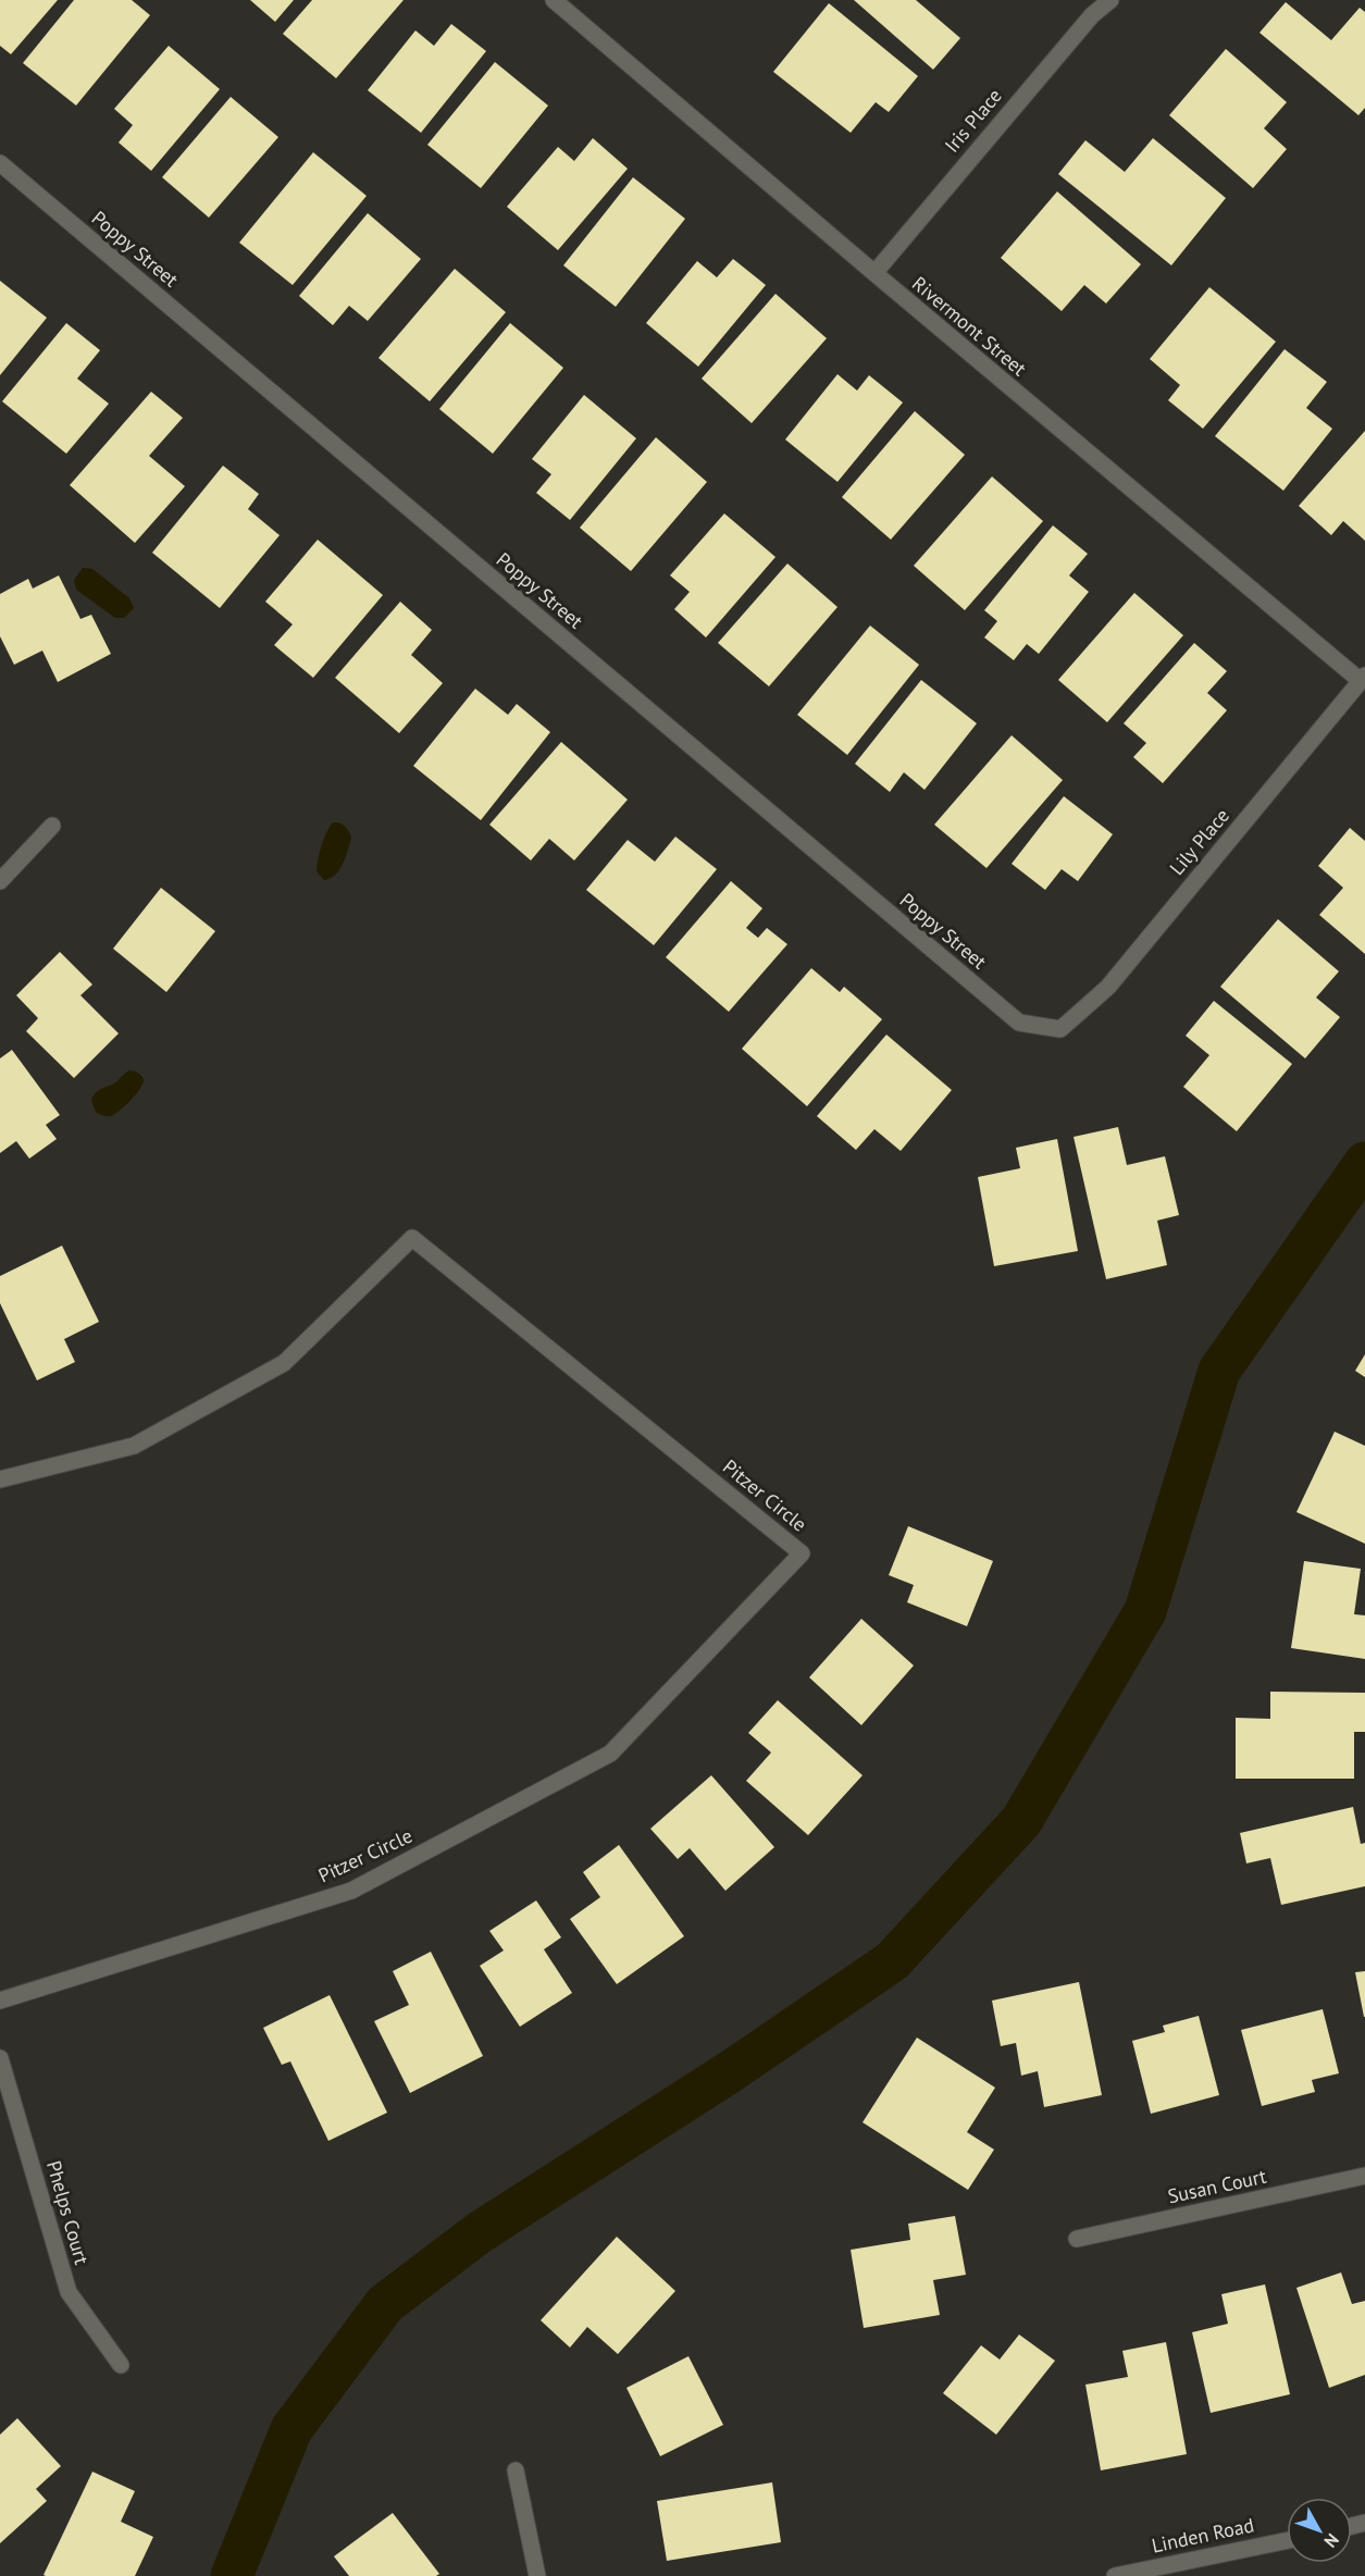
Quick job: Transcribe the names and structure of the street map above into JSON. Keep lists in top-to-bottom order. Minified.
{"streets":{"street":["Iris Place","Poppy Street","Rivermont Street","Lily Place","Pitzer Circle","Susan Court","Phelps Court","Linden Road"]},"crossings":[["Iris Place","Rivermont Street"],["Poppy Street","Lily Place"],["Rivermont Street","Lily Place"]],"north":"bottom right"}
